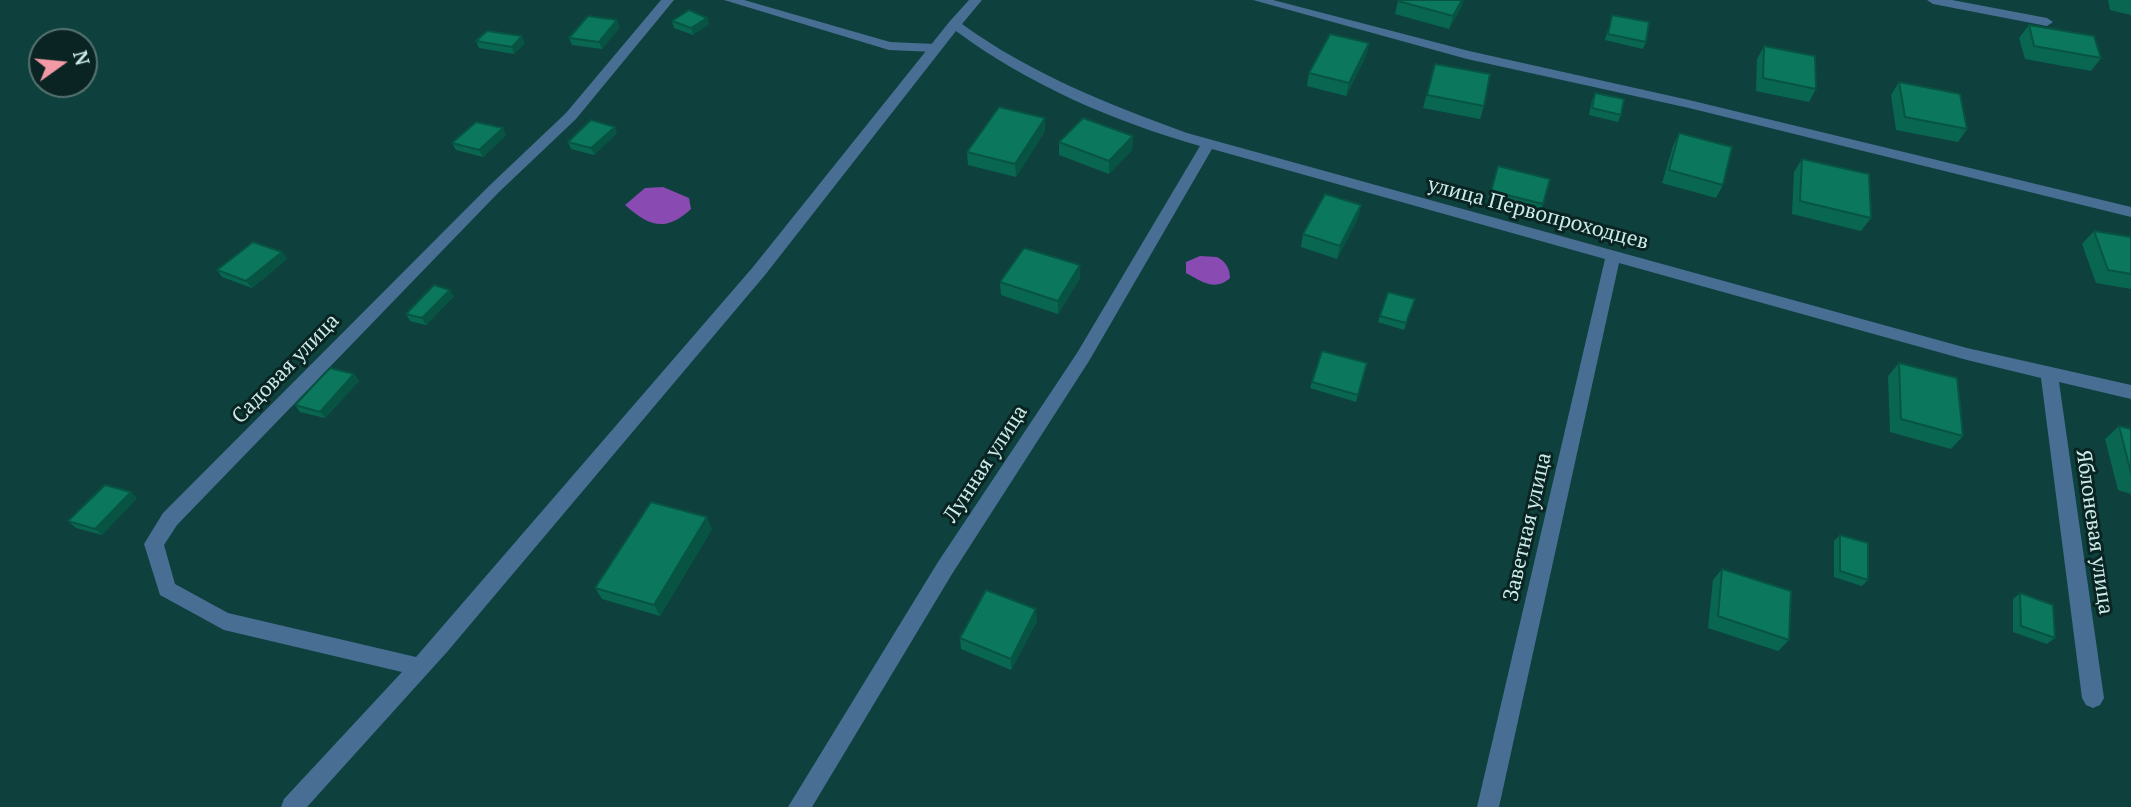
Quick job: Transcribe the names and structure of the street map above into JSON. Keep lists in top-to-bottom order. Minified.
{"streets":{"street":["улица Первопроходцев","Садовая улица","Лунная улица","Заветная улица","Яблоневая улица"]},"crossings":[["улица Первопроходцев","Лунная улица"],["улица Первопроходцев","Заветная улица"],["улица Первопроходцев","Яблоневая улица"]],"north":"right"}
